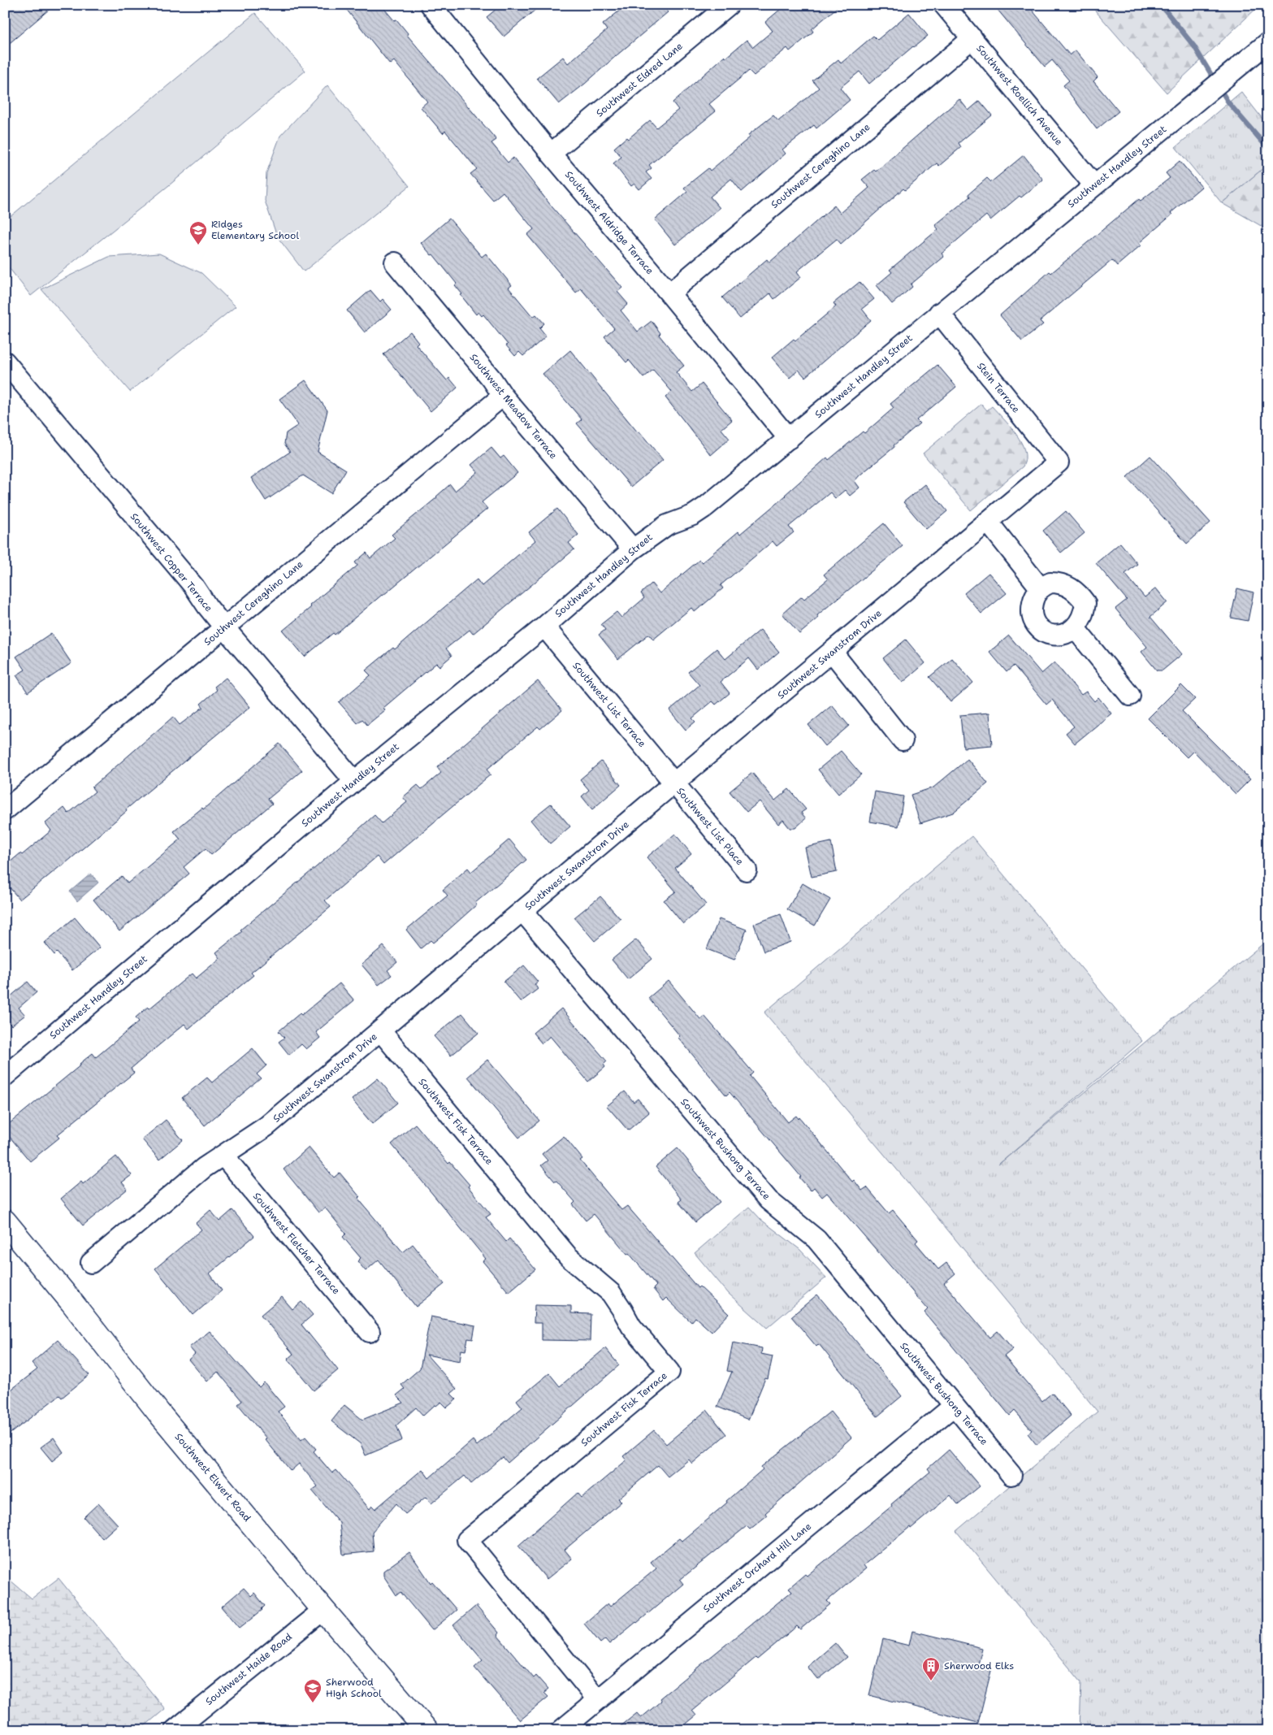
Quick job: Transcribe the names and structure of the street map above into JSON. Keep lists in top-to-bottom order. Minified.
{"streets":{"main road":["Southwest Elwert Road"],"street":["Southwest Eldred Lane","Southwest Roellich Avenue","Southwest Cereghino Lane","Southwest Handley Street","Southwest Aldridge Terrace","Stein Terrace","Southwest Meadow Terrace","Southwest Copper Terrace","Southwest Swanstrom Drive","Southwest List Terrace","Southwest List Place","Southwest Fisk Terrace","Southwest Bushong Terrace","Southwest Fletcher Terrace","Southwest Orchard Hill Lane","Southwest Haide Road"]},"crossings":[["Southwest Eldred Lane","Southwest Aldridge Terrace"],["Southwest Roellich Avenue","Southwest Cereghino Lane"],["Southwest Roellich Avenue","Southwest Handley Street"],["Southwest Cereghino Lane","Southwest Aldridge Terrace"],["Southwest Cereghino Lane","Southwest Meadow Terrace"],["Southwest Cereghino Lane","Southwest Copper Terrace"],["Southwest Handley Street","Southwest Aldridge Terrace"],["Southwest Handley Street","Stein Terrace"],["Southwest Handley Street","Southwest Meadow Terrace"],["Southwest Handley Street","Southwest Copper Terrace"],["Southwest Handley Street","Southwest List Terrace"],["Stein Terrace","Southwest Swanstrom Drive"],["Southwest Swanstrom Drive","Southwest List Terrace"],["Southwest Swanstrom Drive","Southwest List Place"],["Southwest Swanstrom Drive","Southwest Fisk Terrace"],["Southwest Swanstrom Drive","Southwest Bushong Terrace"],["Southwest Swanstrom Drive","Southwest Fletcher Terrace"],["Southwest List Terrace","Southwest List Place"],["Southwest Fisk Terrace","Southwest Orchard Hill Lane"],["Southwest Bushong Terrace","Southwest Orchard Hill Lane"],["Southwest Elwert Road","Southwest Haide Road"]],"places":{"school or university":["Ridges Elementary School","Sherwood High School"],"building":["Sherwood Elks"]}}
